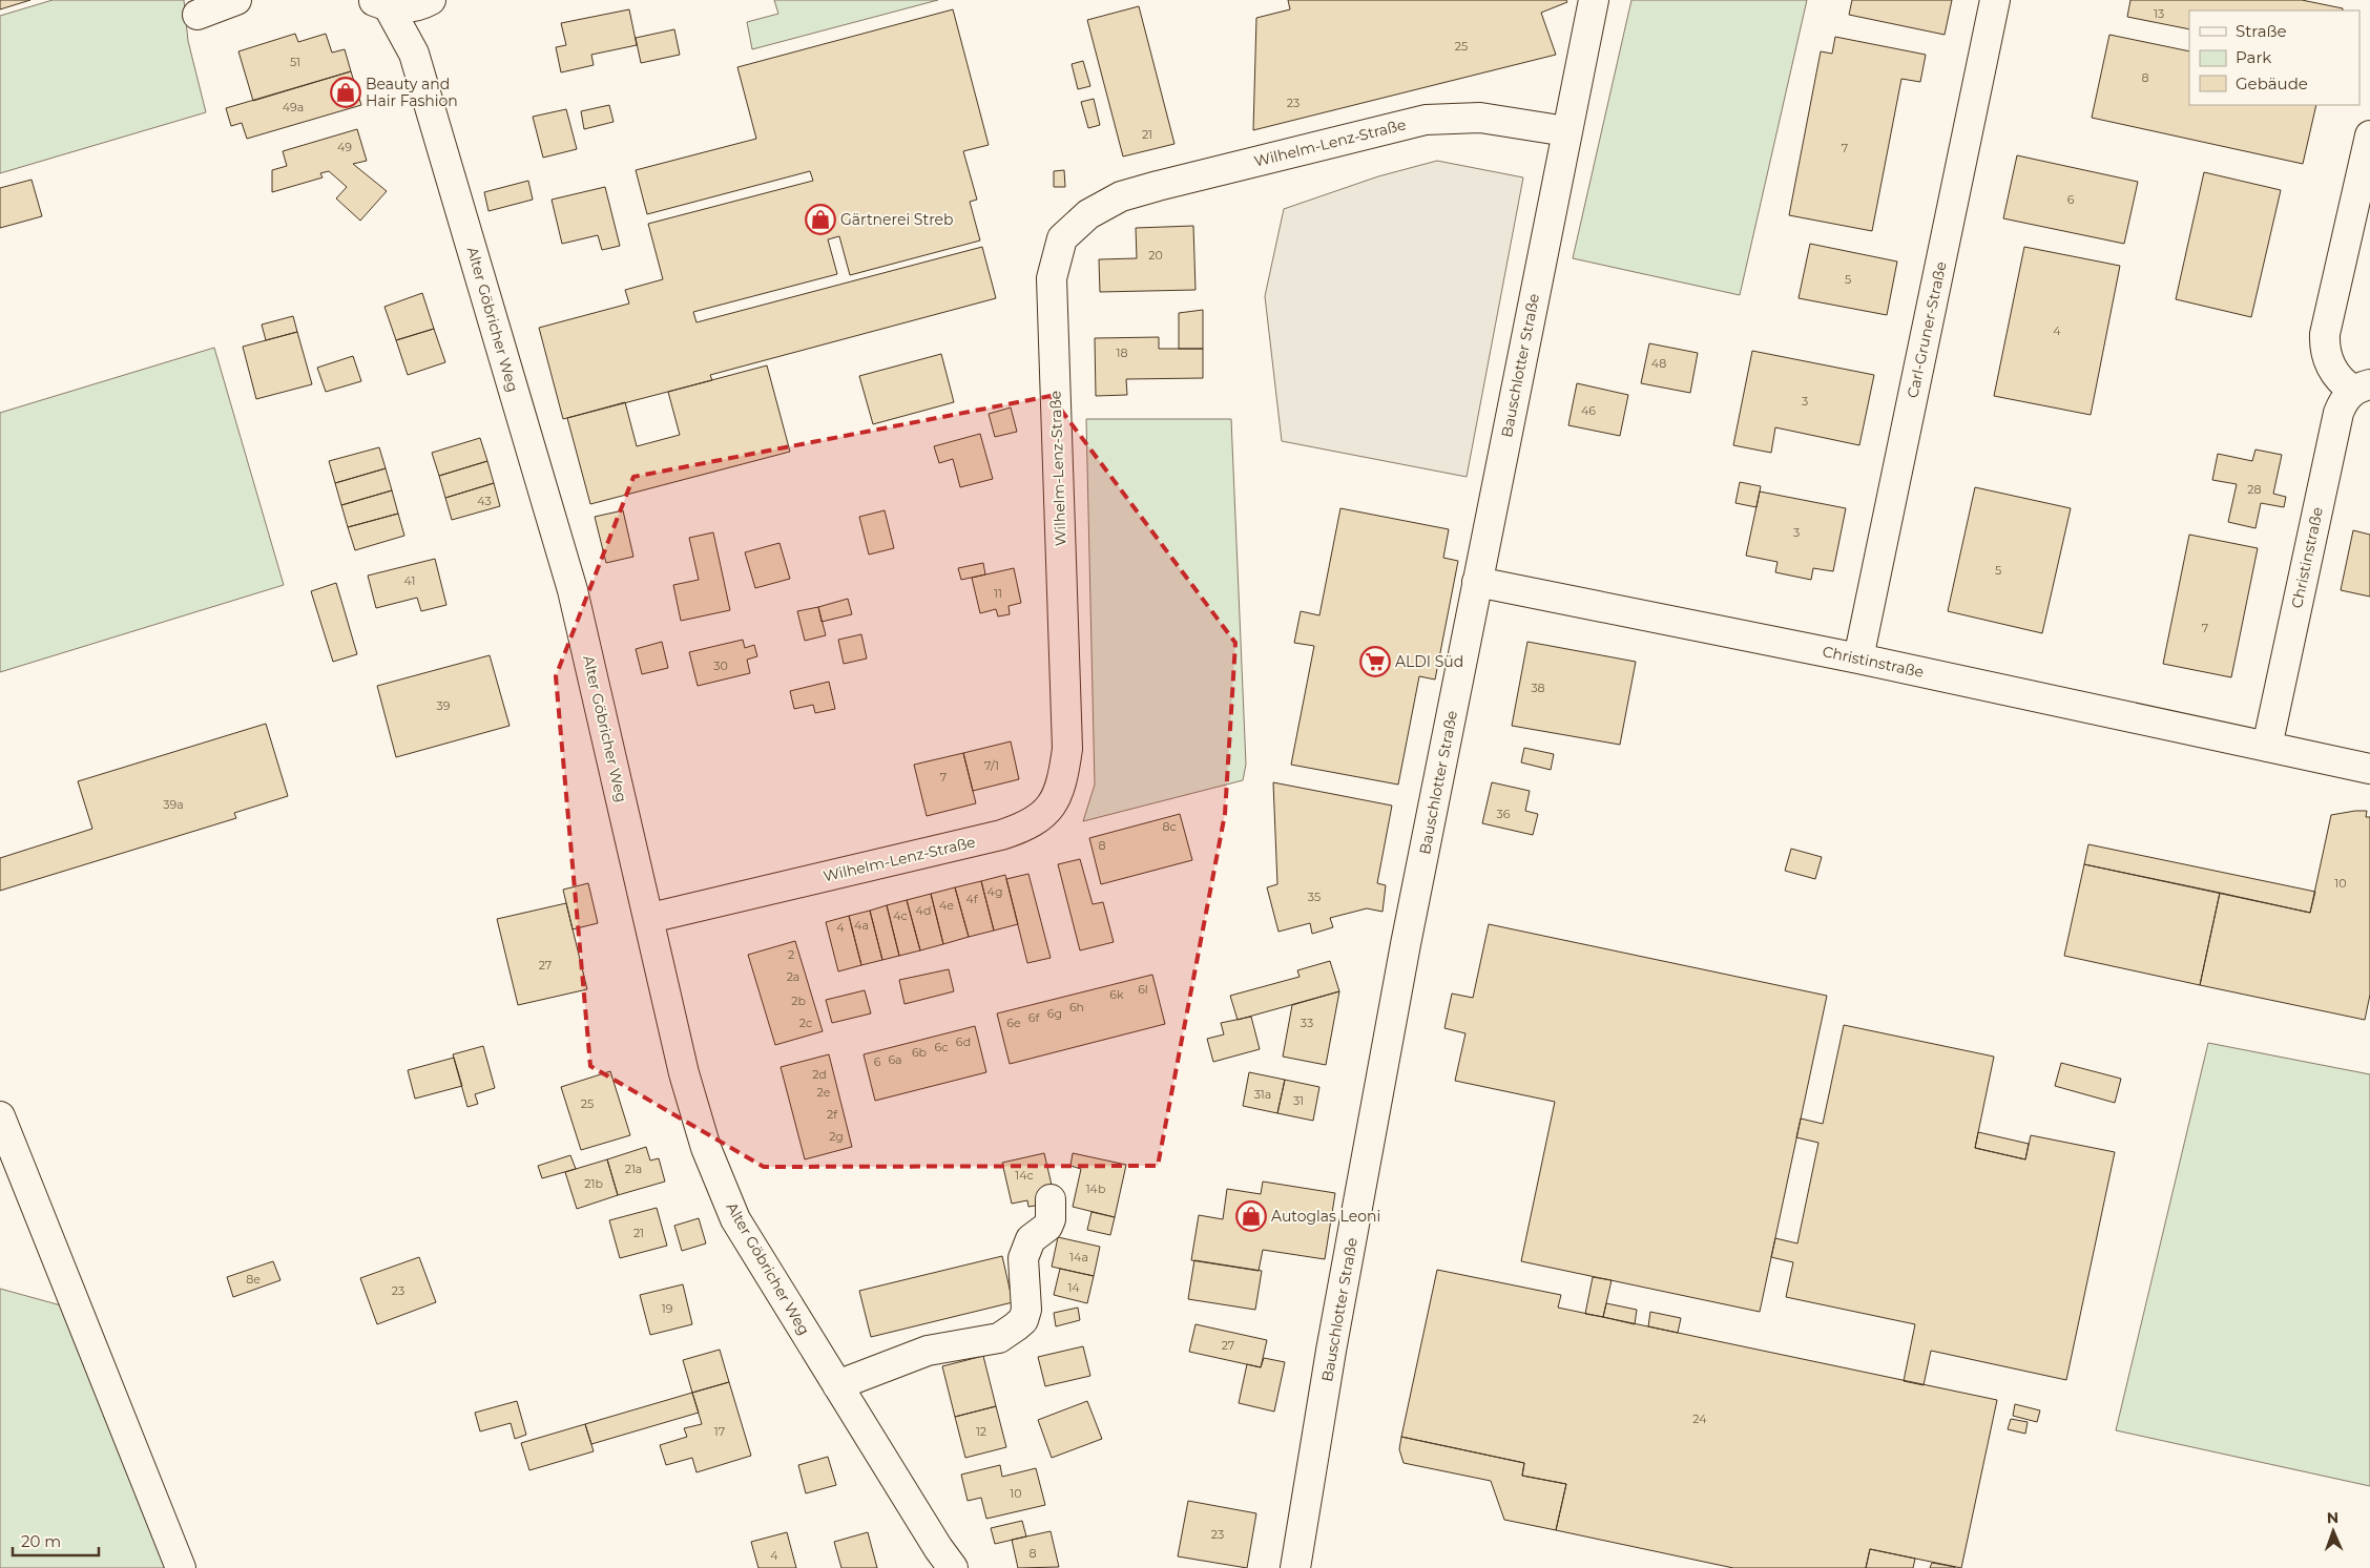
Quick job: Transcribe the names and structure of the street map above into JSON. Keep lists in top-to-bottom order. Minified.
{"streets":{"street":["Wilhelm-Lenz-Straße","Alter Göbricher Weg","Carl-Gruner-Straße","Bauschlotter Straße","Christinstraße"]},"crossings":[["Wilhelm-Lenz-Straße","Alter Göbricher Weg"],["Wilhelm-Lenz-Straße","Bauschlotter Straße"],["Carl-Gruner-Straße","Christinstraße"],["Bauschlotter Straße","Christinstraße"]],"places":{"shop":["Beauty and Hair Fashion","Gärtnerei Streb","Autoglas Leoni"],"supermarket":["ALDI Süd"]},"house_numbers":["13","25","51","8","23","49a","21","49","7","6","20","5","4","18","48","3","46","28","43","3","5","41","11","7","30","38","39","7/1","7","39a","36","8c","8","10","4g","35","4f","4e","4d","4c","4a","4","2","27","2a","6l","6k","2b","6h","6g","6f","2c","6e","33","6d","6c","6b","6a","6","2d","2e","31a","31","25","2f","2g","21a","14c","21b","14b","21","14a","8e","14","23","19","27","24","17","12","10","23","8","4"],"legend":["Straße","Park","Gebäude"],"scale_bar":"20 m","north":"top"}
